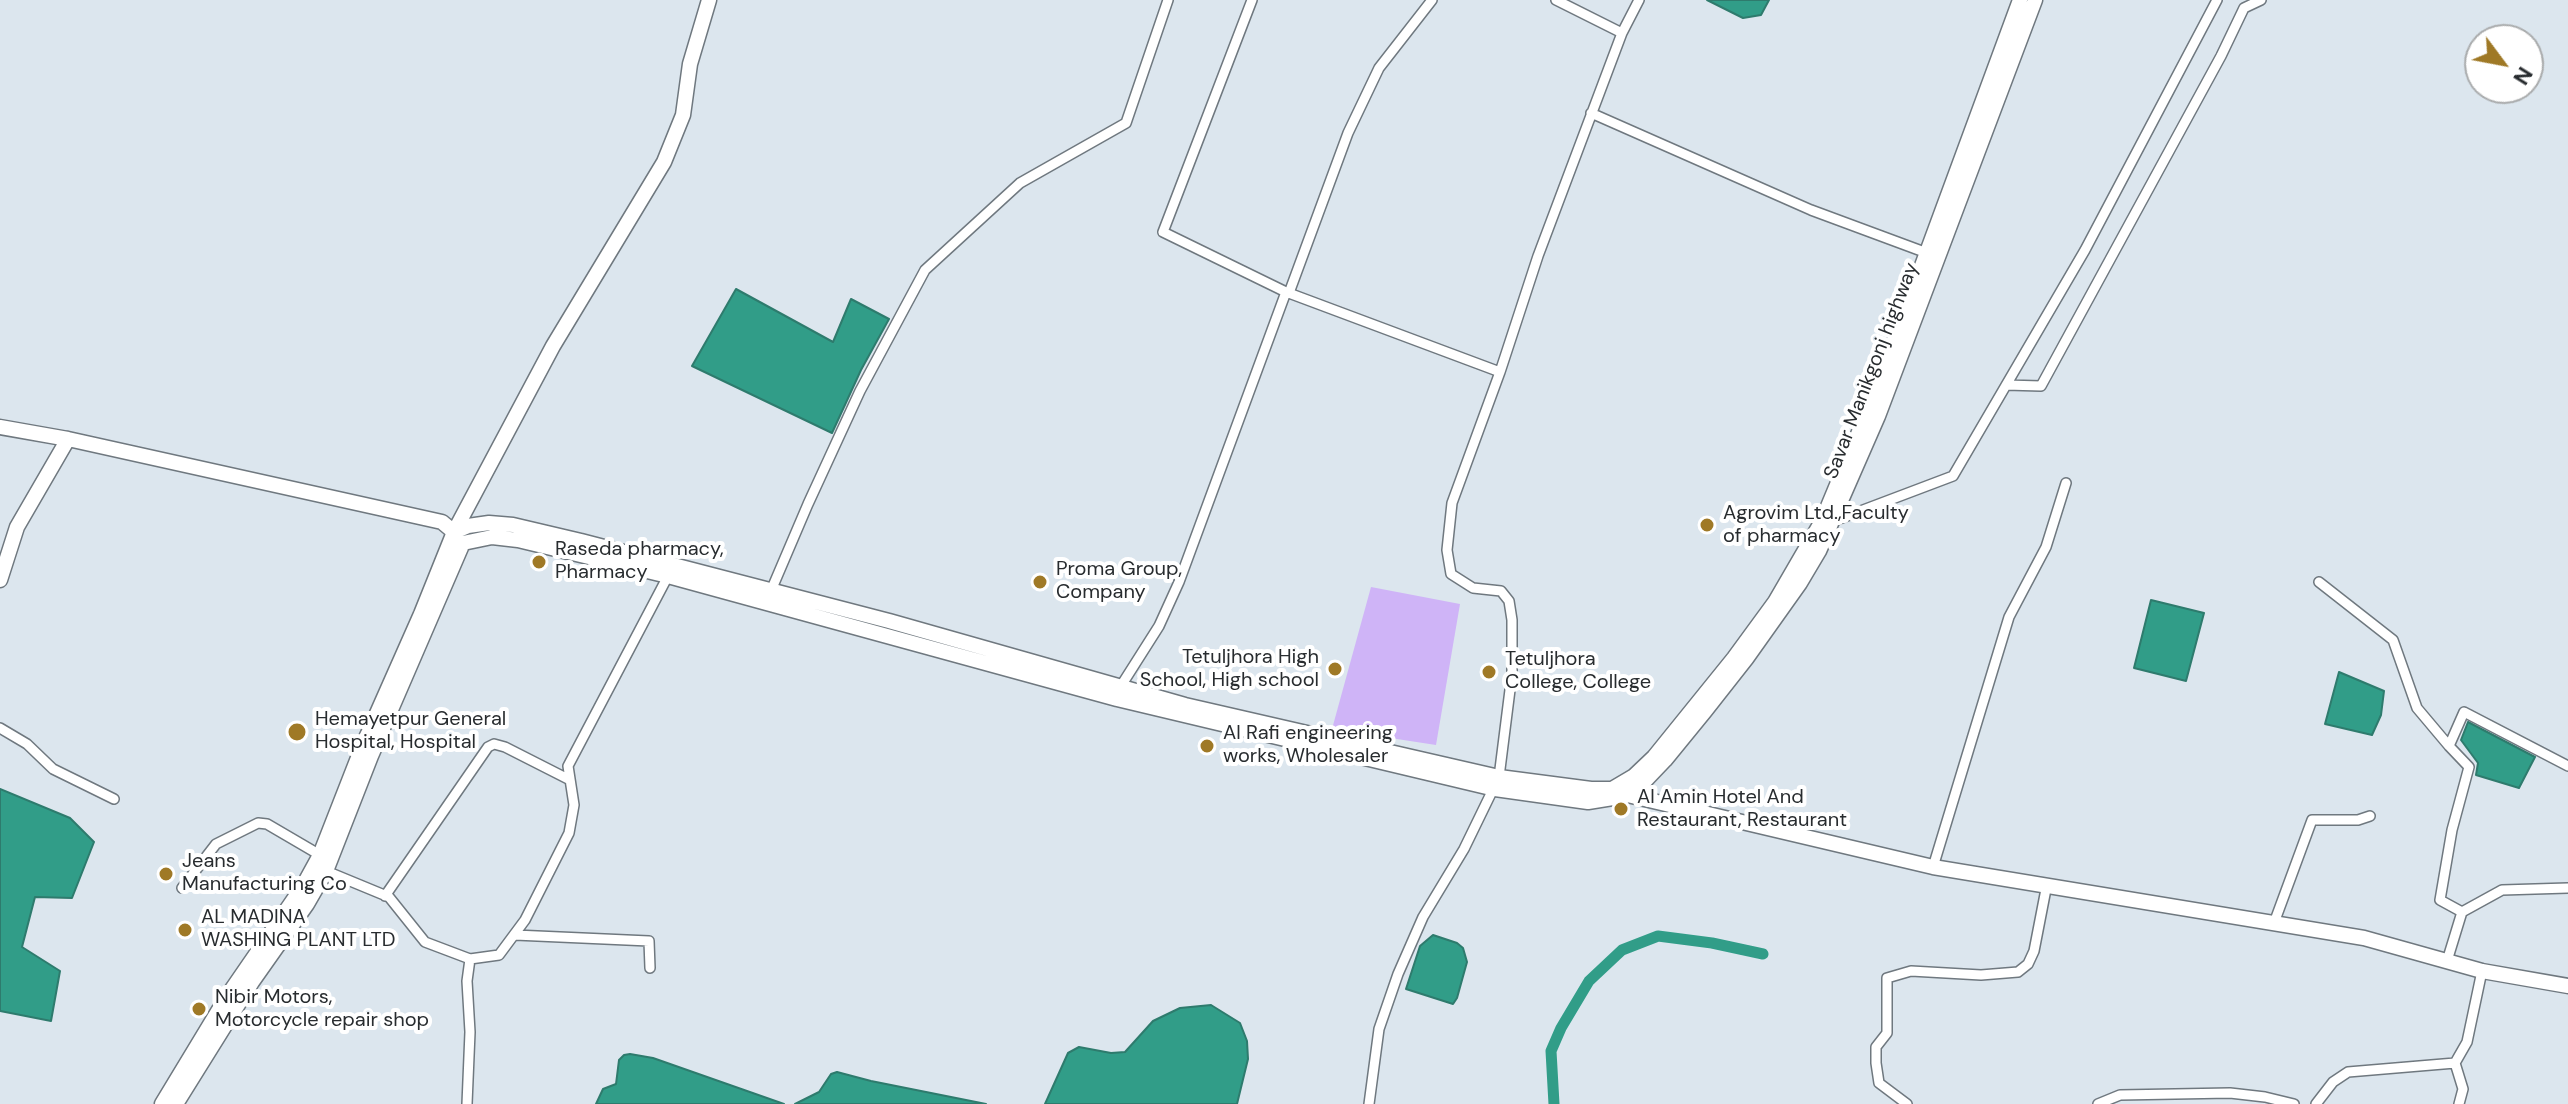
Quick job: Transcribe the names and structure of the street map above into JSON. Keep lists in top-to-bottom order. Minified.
{"streets":{"main road":["Savar Manikgonj highway"]},"places":["Agrovim Ltd.,Faculty of pharmacy","Raseda pharmacy, Pharmacy","Proma Group, Company","Tetuljhora High School, High school","Tetuljhora College, College","Hemayetpur General Hospital, Hospital","Al Rafi engineering works, Wholesaler","Al Amin Hotel And Restaurant, Restaurant","Jeans Manufacturing Co","AL MADINA WASHING PLANT LTD","Nibir Motors, Motorcycle repair shop"],"north":"bottom right"}
